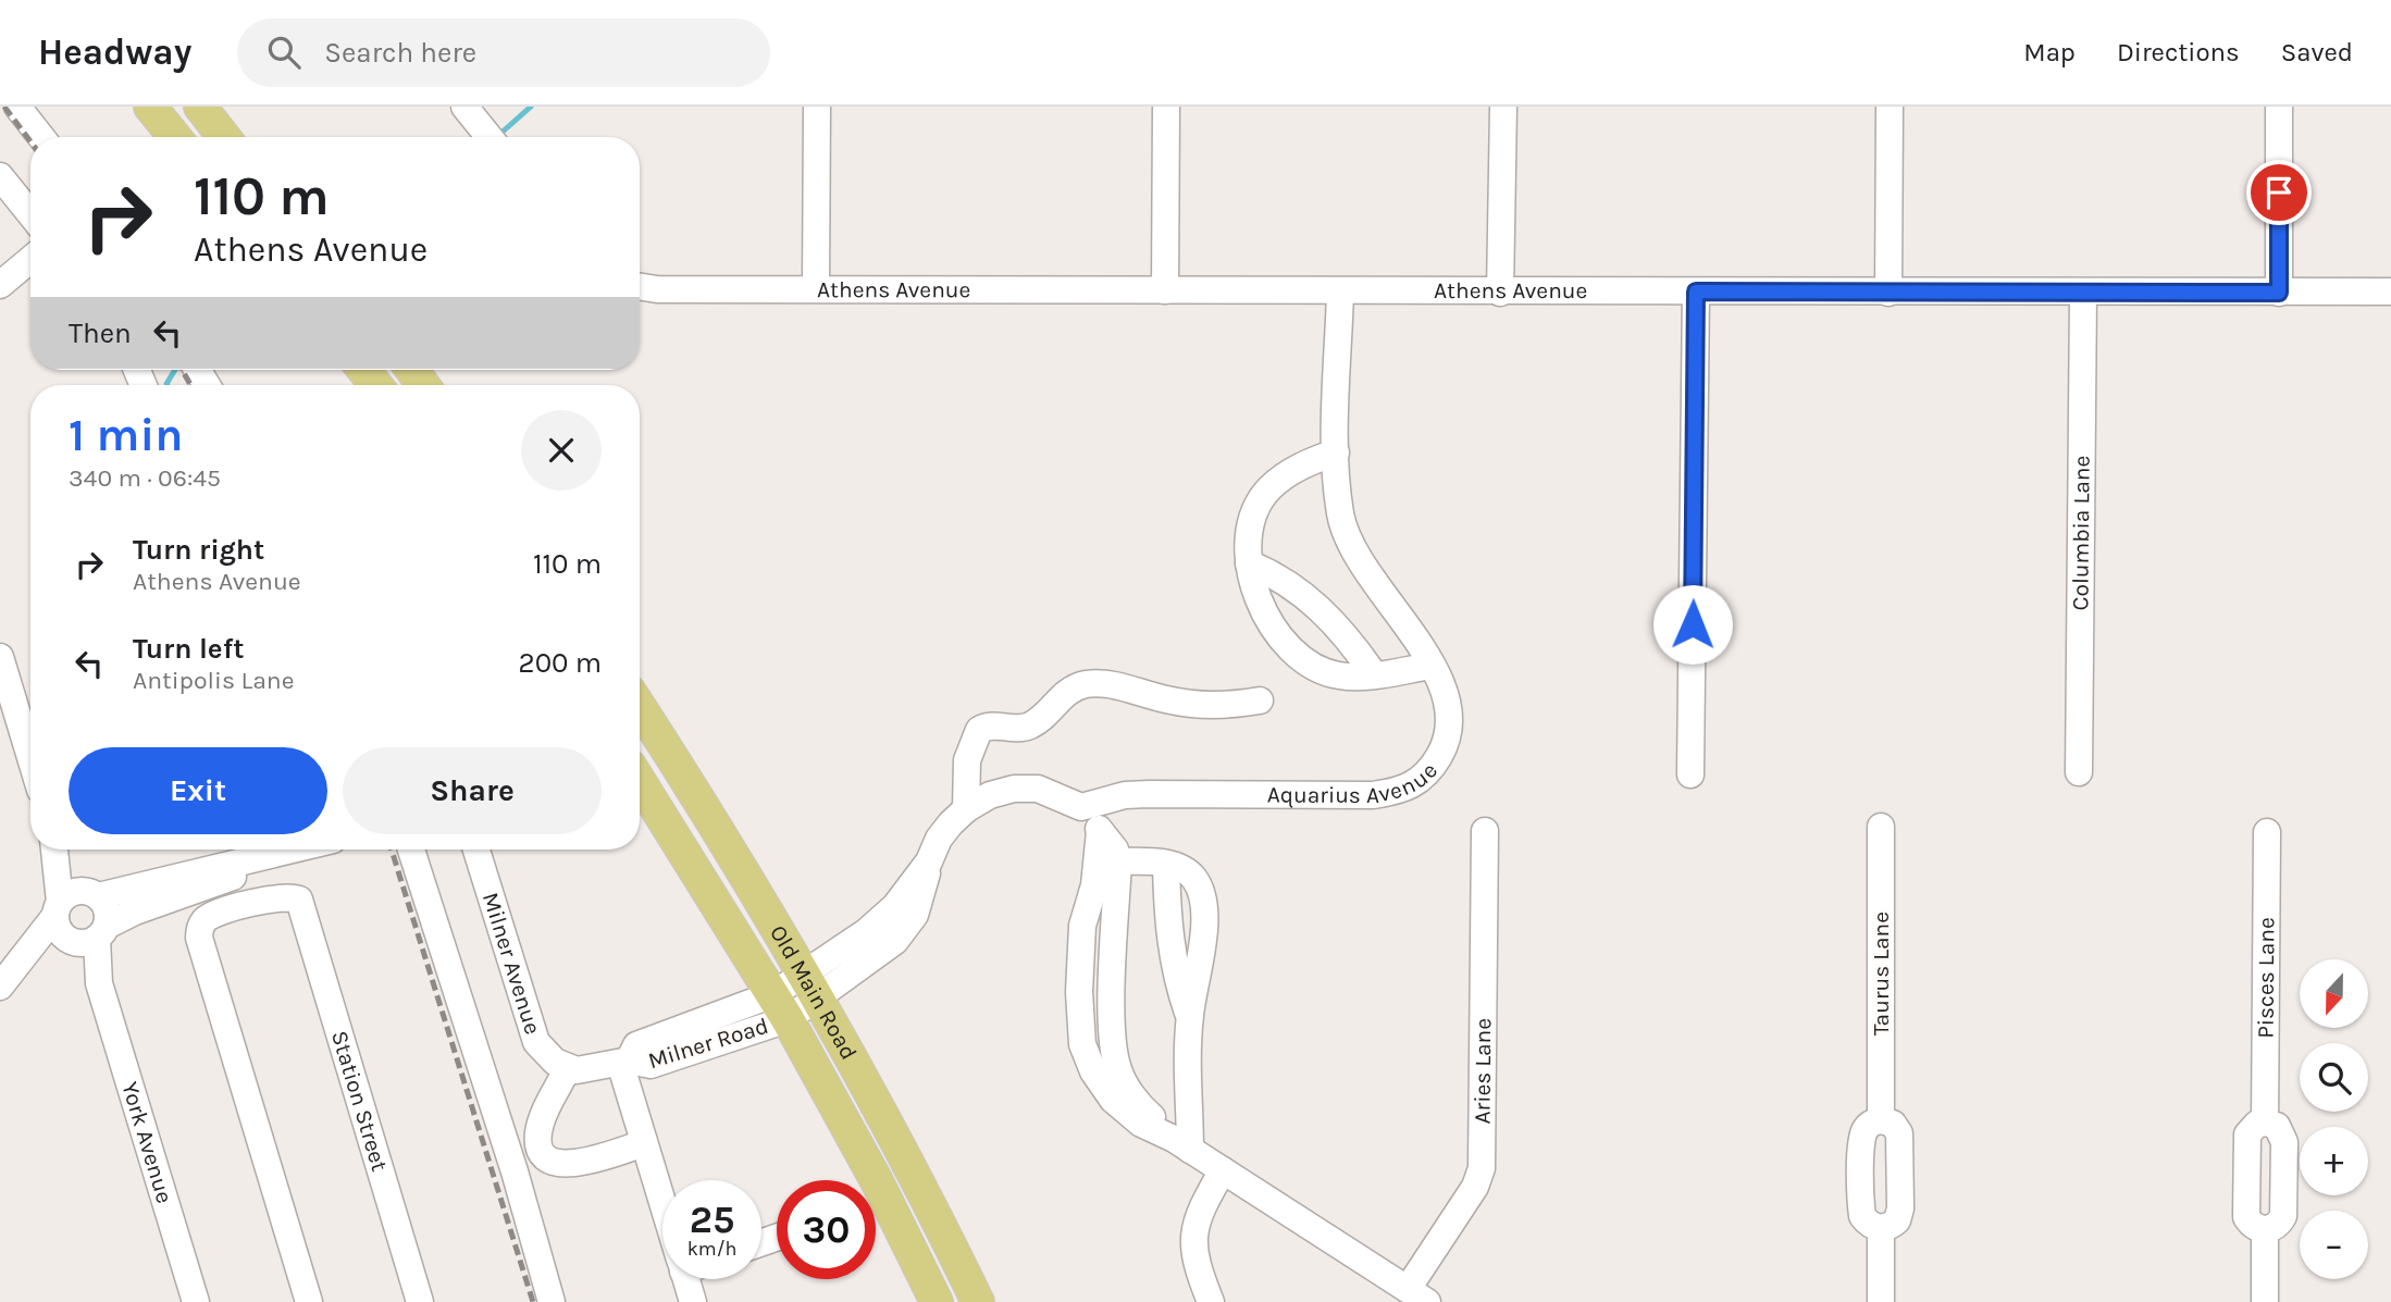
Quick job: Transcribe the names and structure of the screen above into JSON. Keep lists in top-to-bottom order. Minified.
{"streets":{"main road":["Old Main Road"],"street":["Athens Avenue","Columbia Lane","Aquarius Avenue","Milner Avenue","Taurus Lane","Pisces Lane","Milner Road","Aries Lane","Station Street","York Avenue"]},"crossings":[["Athens Avenue","Columbia Lane"],["Athens Avenue","Aquarius Avenue"],["Old Main Road","Milner Road"]],"north":"bottom","page":{"header":"Headway","search":"Search here","nav":["Map","Directions","Saved"],"turn":["110 m","Athens Avenue"],"then":"Then","heading":["1 min","340 m · 06:45"],"list":[{"name":"Turn right","note":"Athens Avenue","value":"110 m"},{"name":"Turn left","note":"Antipolis Lane","value":"200 m"}],"buttons":["Exit","Share"],"map_buttons":["+","−"],"speed":"25 km/h","limit":"30"}}
